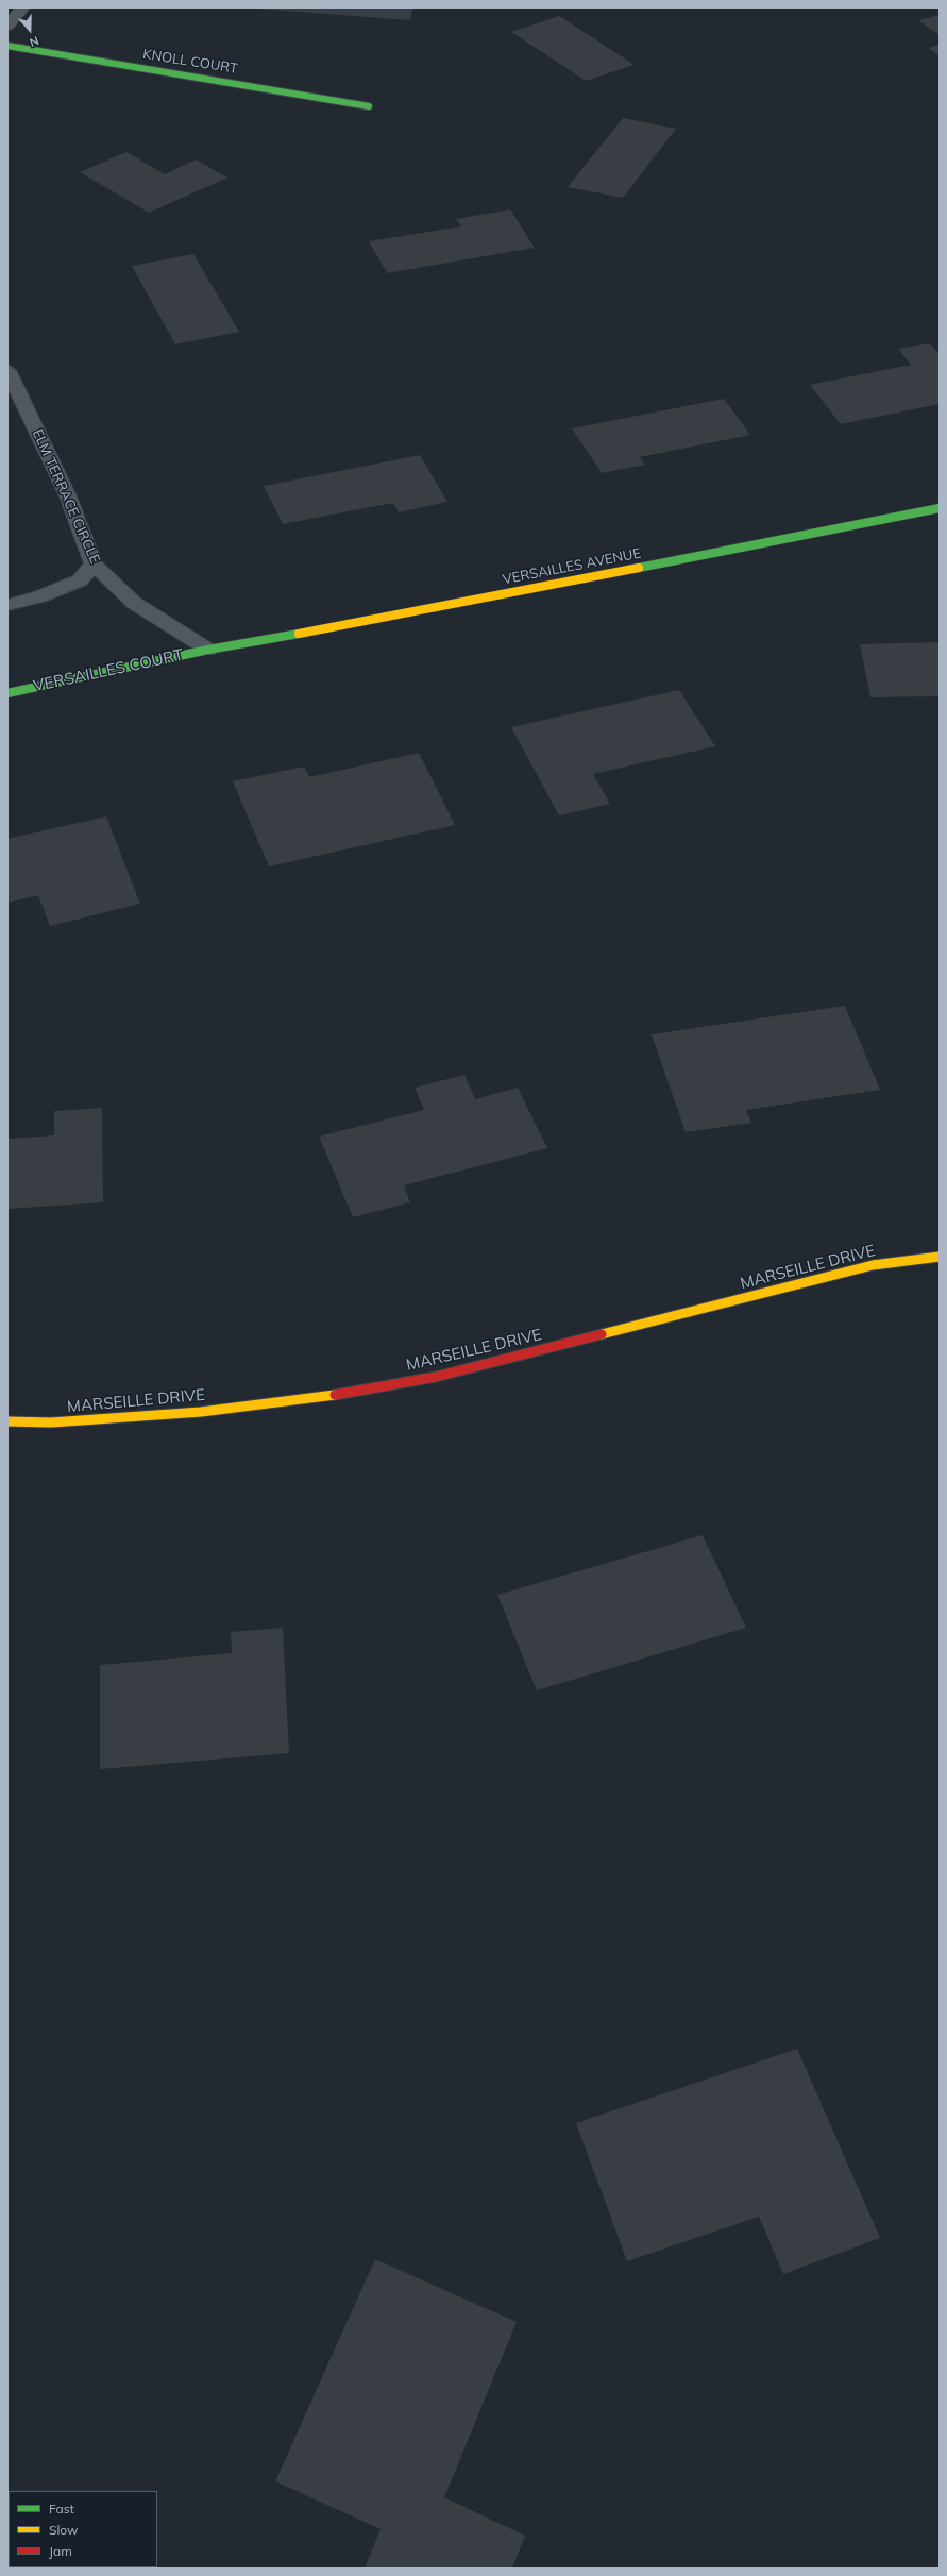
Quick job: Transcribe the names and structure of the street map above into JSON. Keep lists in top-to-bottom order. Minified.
{"streets":{"street":["KNOLL COURT","ELM TERRACE CIRCLE","VERSAILLES AVENUE","VERSAILLES COURT","MARSEILLE DRIVE"]},"crossings":[["ELM TERRACE CIRCLE","VERSAILLES AVENUE"],["ELM TERRACE CIRCLE","VERSAILLES COURT"],["VERSAILLES AVENUE","VERSAILLES COURT"]],"legend":["Fast","Slow","Jam"],"north":"bottom"}
